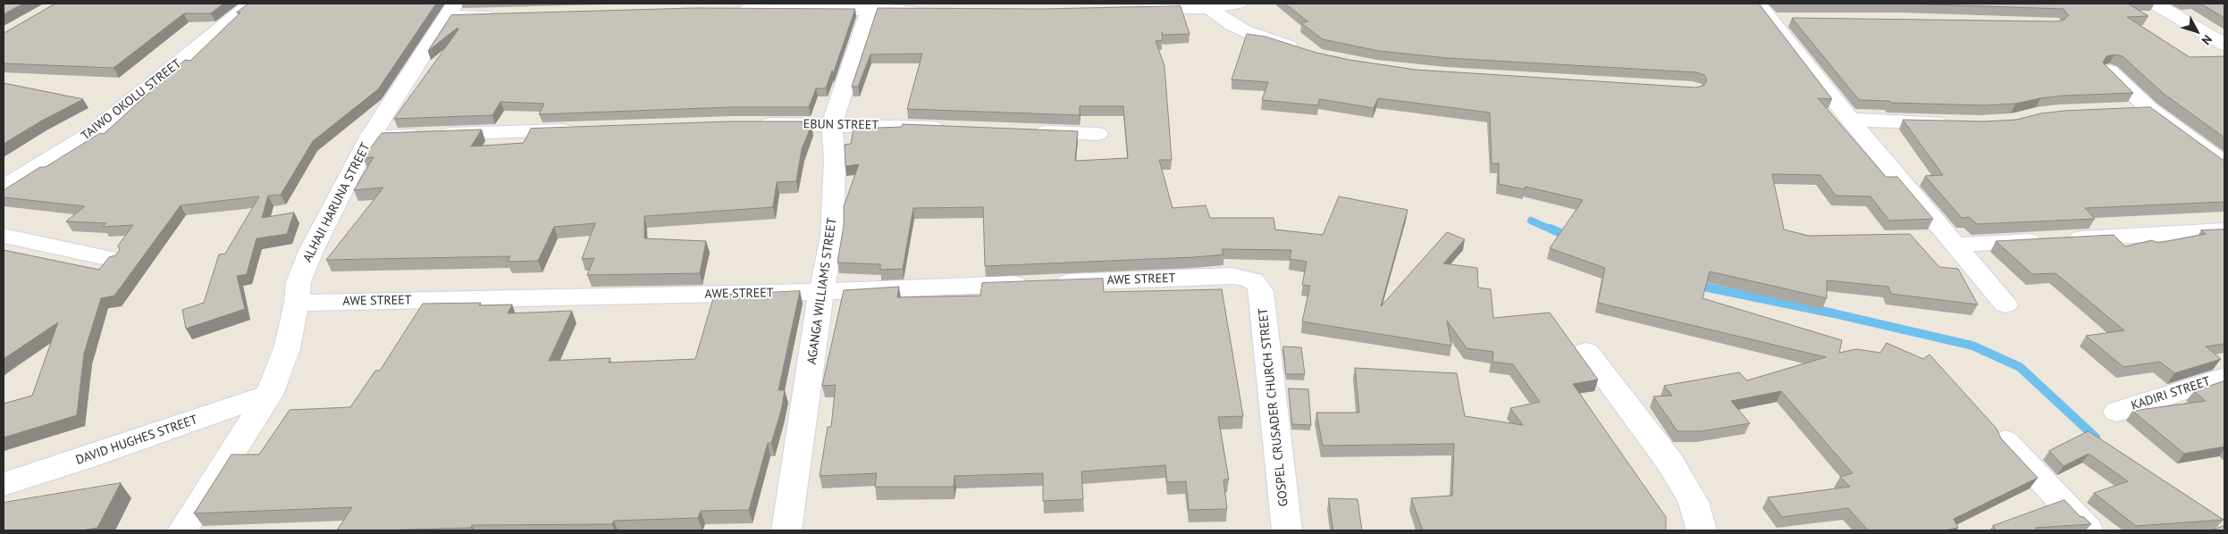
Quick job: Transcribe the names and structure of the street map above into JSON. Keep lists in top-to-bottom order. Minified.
{"streets":{"street":["TAIWO OKOLU STREET","EBUN STREET","ALHAJI HARUNA STREET","AWE STREET","AGANGA WILLIAMS STREET","KADIRI STREET","GOSPEL CRUSADER CHURCH STREET","DAVID HUGHES STREET"]},"crossings":[["EBUN STREET","AGANGA WILLIAMS STREET"],["ALHAJI HARUNA STREET","AWE STREET"],["ALHAJI HARUNA STREET","DAVID HUGHES STREET"],["AWE STREET","AGANGA WILLIAMS STREET"],["AWE STREET","GOSPEL CRUSADER CHURCH STREET"]],"north":"bottom right"}
